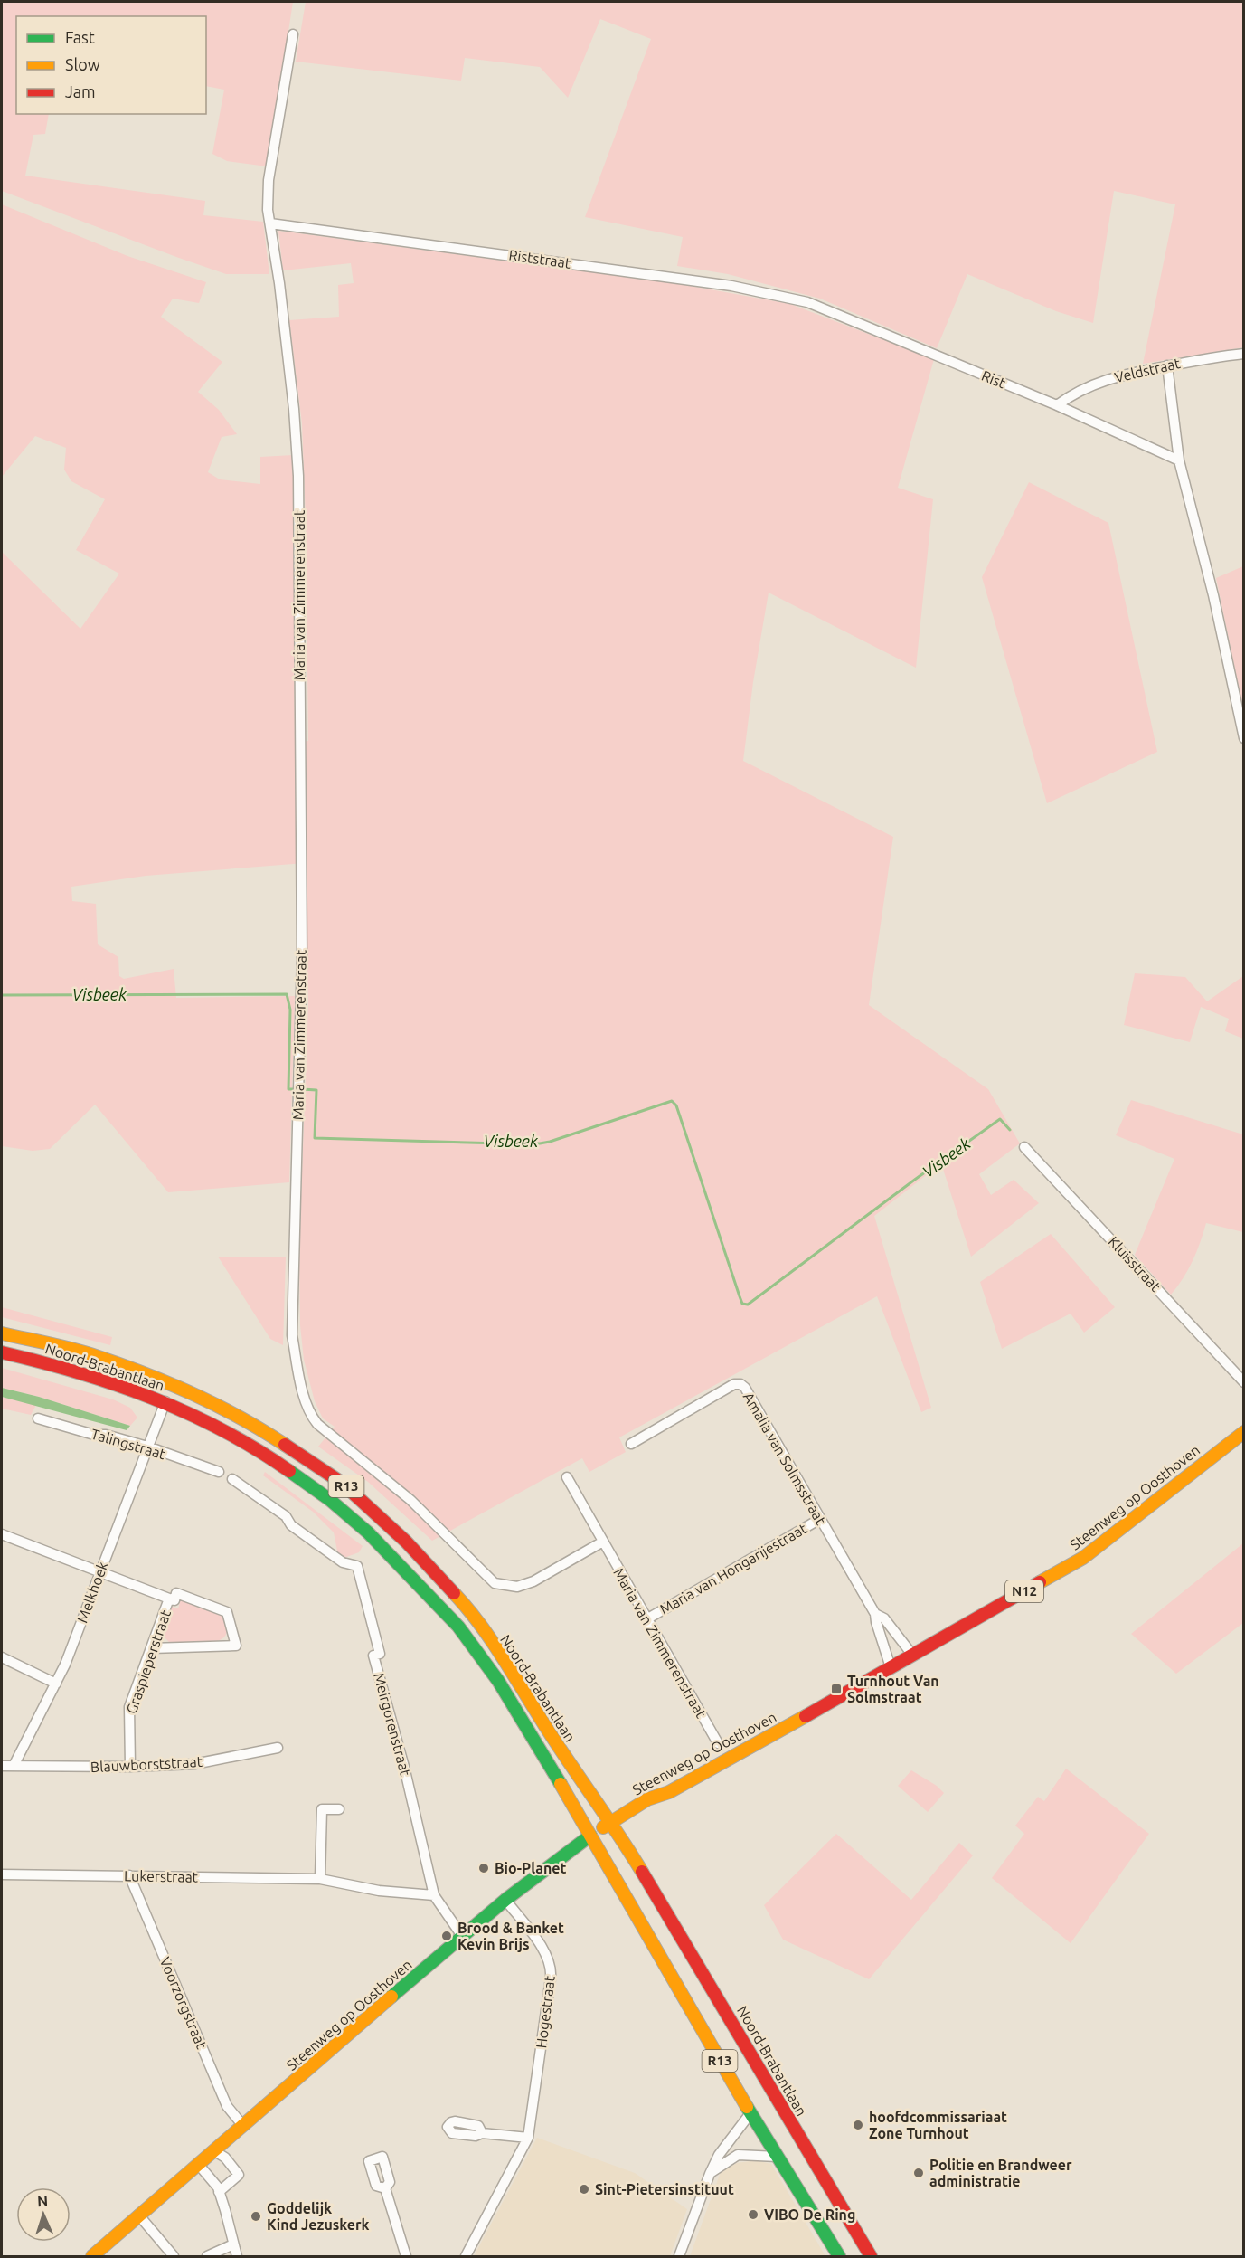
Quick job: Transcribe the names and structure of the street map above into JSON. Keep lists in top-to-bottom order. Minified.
{"streets":{"main road":["Noord-Brabantlaan","R13","Steenweg op Oosthoven","N12"],"street":["Riststraat","Veldstraat","Rist","Maria van Zimmerenstraat","Kluisstraat","Talingstraat","Amalia van Solmsstraat","Maria van Hongarijestraat","Melkhoek","Graspieperstraat","Meirgorenstraat","Blauwborststraat","Lukerstraat","Voorzorgstraat","Hogestraat"]},"crossings":[["Riststraat","Rist"],["Riststraat","Maria van Zimmerenstraat"],["Veldstraat","Rist"],["Maria van Zimmerenstraat","Maria van Hongarijestraat"],["Noord-Brabantlaan","Steenweg op Oosthoven"],["Noord-Brabantlaan","Melkhoek"],["Talingstraat","Melkhoek"],["Amalia van Solmsstraat","Steenweg op Oosthoven"],["Amalia van Solmsstraat","Maria van Hongarijestraat"],["Steenweg op Oosthoven","Meirgorenstraat"],["Steenweg op Oosthoven","Voorzorgstraat"],["Steenweg op Oosthoven","Hogestraat"],["Melkhoek","Graspieperstraat"],["Melkhoek","Blauwborststraat"],["Graspieperstraat","Blauwborststraat"],["Meirgorenstraat","Lukerstraat"],["Lukerstraat","Voorzorgstraat"]],"water":["Visbeek"],"places":{"transit":["Turnhout Van Solmstraat"],"other":["Bio-Planet","Brood & Banket Kevin Brijs","hoofdcommissariaat Zone Turnhout","Politie en Brandweer administratie","Sint-Pietersinstituut","VIBO De Ring","Goddelijk Kind Jezuskerk"]},"legend":["Fast","Slow","Jam"],"north":"top"}
